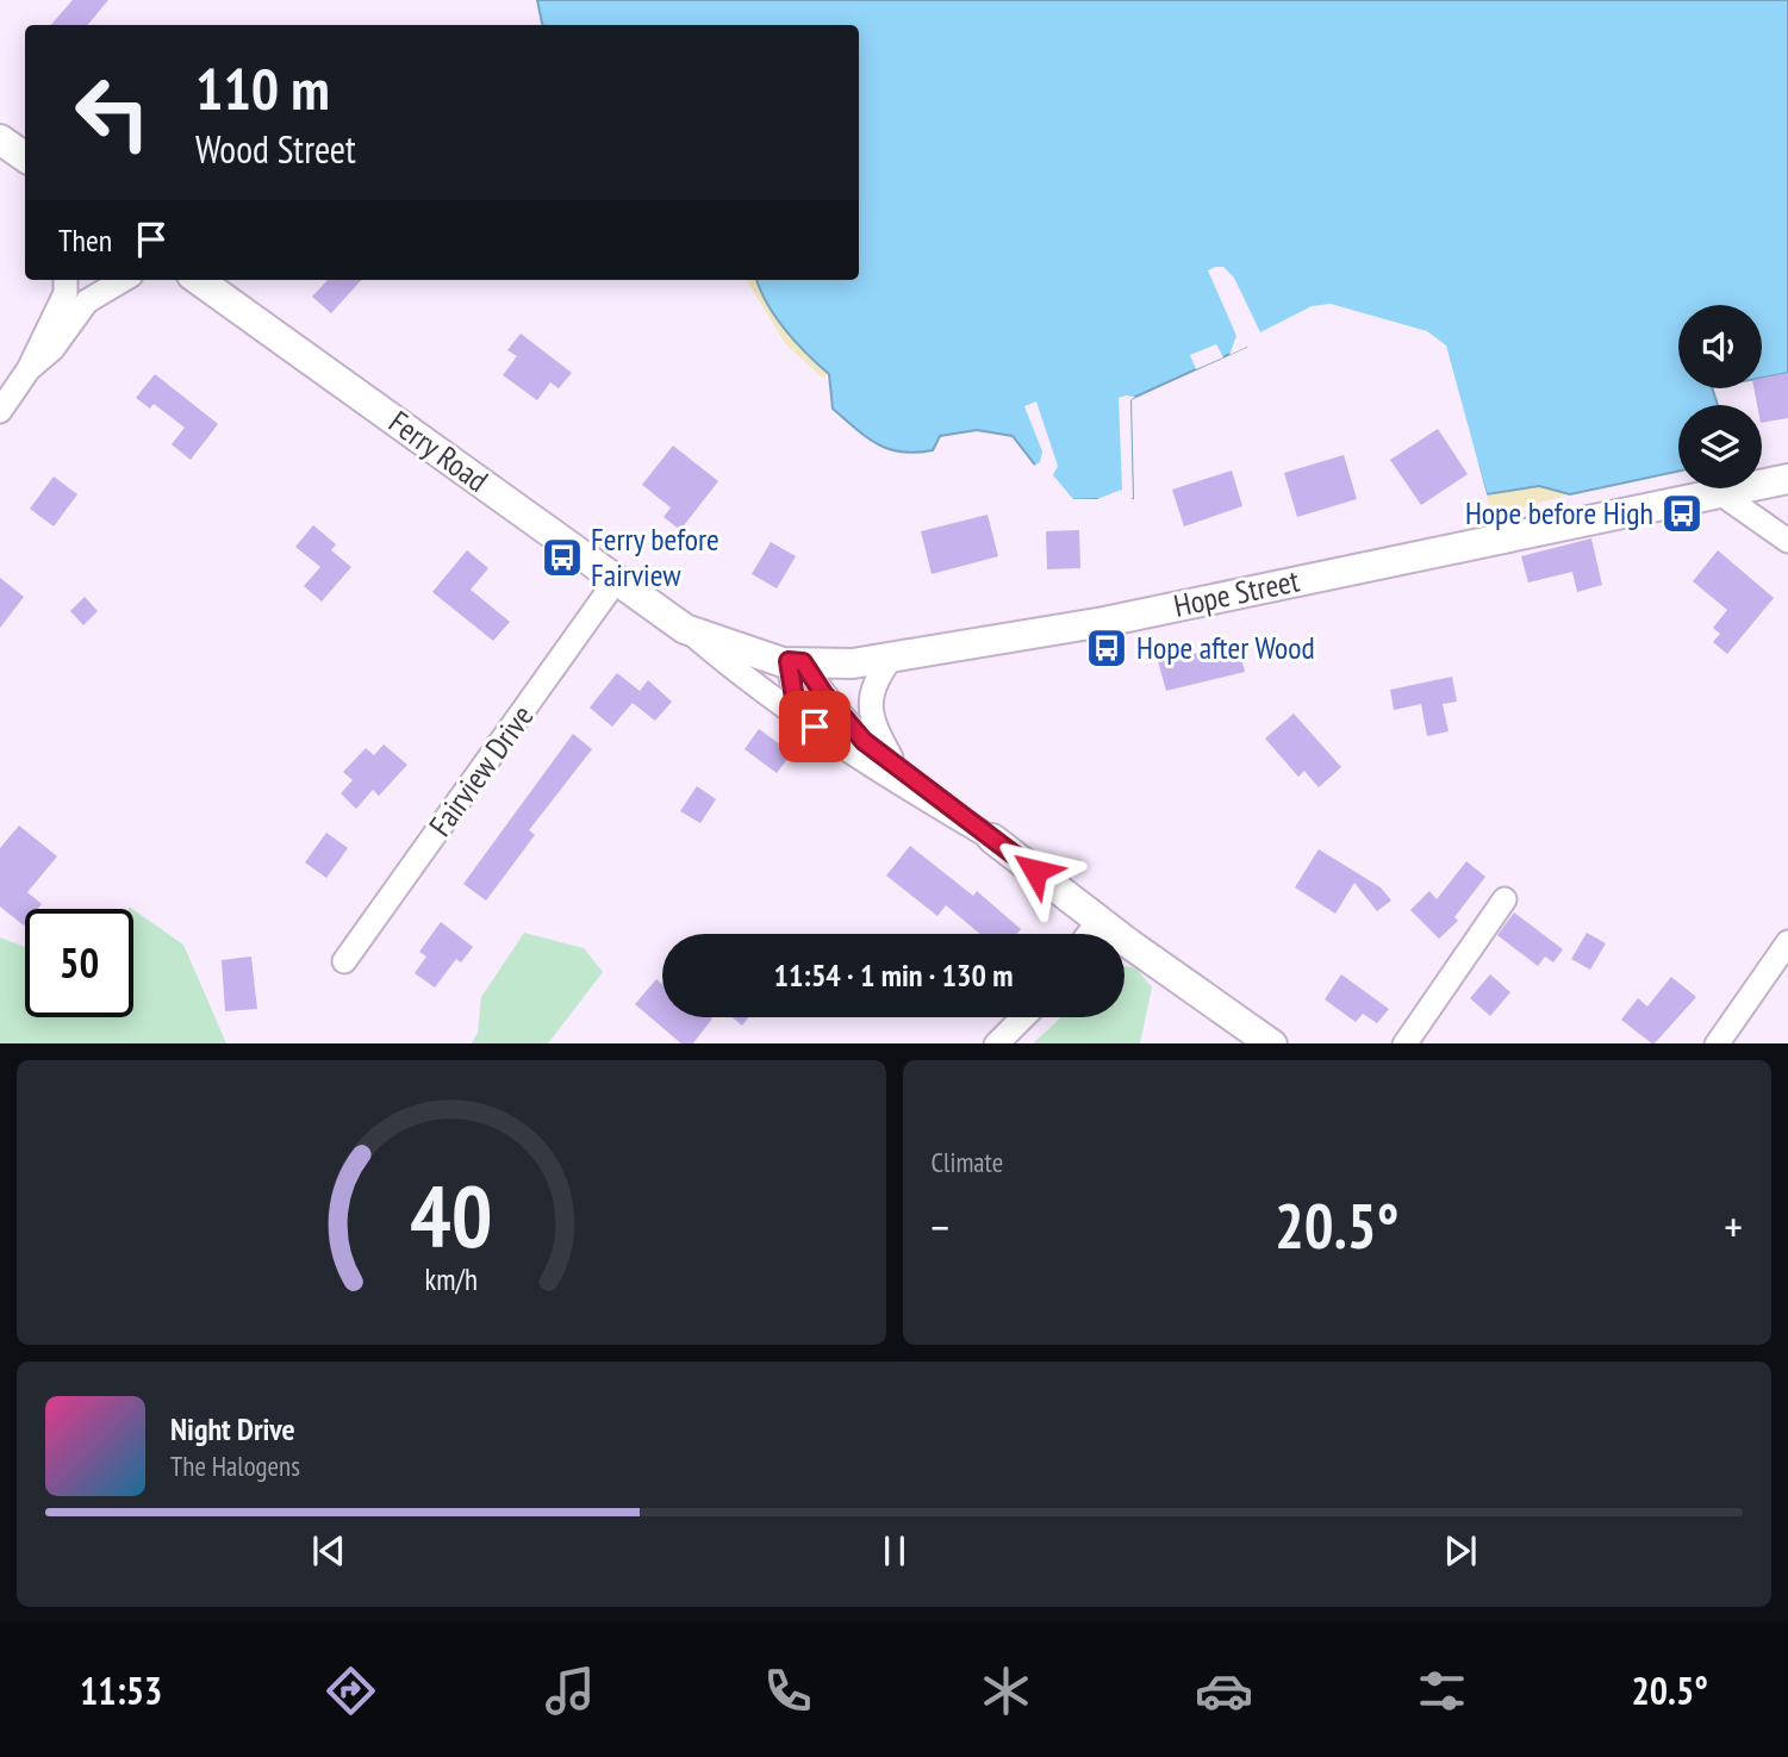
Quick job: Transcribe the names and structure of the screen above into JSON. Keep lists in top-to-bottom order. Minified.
{"streets":{"main road":["Ferry Road","Hope Street"],"street":["Fairview Drive"]},"crossings":[["Ferry Road","Hope Street"],["Ferry Road","Fairview Drive"]],"places":{"bus stop":["Hope before High","Ferry before Fairview","Hope after Wood"]},"page":{"turn":["110 m","Wood Street"],"then":"Then","limit":"50","trip":"11:54 · 1 min · 130 m","tile":"Climate","heat":["−","20.5°","+"],"song":["Night Drive","The Halogens"],"tabs":["11:53","20.5°"],"gauge":["40","km/h"]}}
